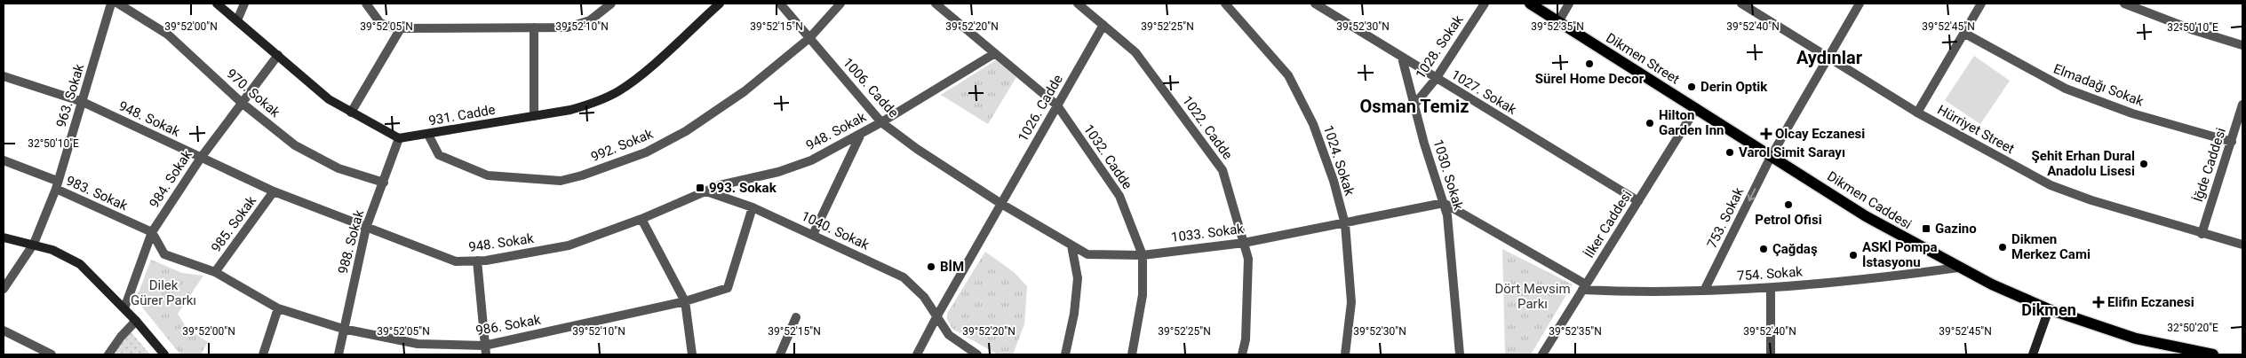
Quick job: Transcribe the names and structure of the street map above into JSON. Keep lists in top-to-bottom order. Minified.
{"streets":{"main road":["Dikmen Street","931. Cadde","Dikmen Caddesi"],"street":["1028. Sokak","Elmadağı Sokak","1006. Cadde","1027. Sokak","970. Sokak","963. Sokak","1026. Cadde","948. Sokak","1022. Cadde","Hürriyet Street","992. Sokak","1032. Cadde","1024. Sokak","İğde Caddesi","1030. Sokak","984. Sokak","983. Sokak","753. Sokak","985. Sokak","İlker Caddesi","1040. Sokak","1033. Sokak","988. Sokak","754. Sokak","986. Sokak"]},"crossings":[["1028. Sokak","1027. Sokak"],["1028. Sokak","1030. Sokak"],["Dikmen Street","Dikmen Caddesi"],["Dikmen Street","İlker Caddesi"],["Elmadağı Sokak","İğde Caddesi"],["1006. Cadde","1026. Cadde"],["1006. Cadde","948. Sokak"],["1006. Cadde","992. Sokak"],["1006. Cadde","1033. Sokak"],["1027. Sokak","1030. Sokak"],["1027. Sokak","İlker Caddesi"],["970. Sokak","984. Sokak"],["970. Sokak","988. Sokak"],["963. Sokak","948. Sokak"],["963. Sokak","983. Sokak"],["1026. Cadde","1022. Cadde"],["1026. Cadde","1032. Cadde"],["1026. Cadde","1040. Sokak"],["1026. Cadde","1033. Sokak"],["931. Cadde","992. Sokak"],["931. Cadde","988. Sokak"],["948. Sokak","1032. Cadde"],["948. Sokak","984. Sokak"],["948. Sokak","985. Sokak"],["948. Sokak","1040. Sokak"],["948. Sokak","988. Sokak"],["1022. Cadde","1033. Sokak"],["Hürriyet Street","İğde Caddesi"],["Hürriyet Street","753. Sokak"],["1032. Cadde","1033. Sokak"],["1024. Sokak","1033. Sokak"],["1030. Sokak","1033. Sokak"],["984. Sokak","983. Sokak"],["984. Sokak","986. Sokak"],["983. Sokak","986. Sokak"],["Dikmen Caddesi","753. Sokak"],["Dikmen Caddesi","İlker Caddesi"],["Dikmen Caddesi","754. Sokak"],["753. Sokak","754. Sokak"],["985. Sokak","986. Sokak"],["İlker Caddesi","754. Sokak"],["1040. Sokak","986. Sokak"],["988. Sokak","986. Sokak"]],"one_way":["753. Sokak"],"districts":["Aydınlar","Osman Temiz","Dikmen"],"parks":["Dilek Gürer Parkı","Dört Mevsim Parkı"],"places":{"other":["Sürel Home Decor","Derin Optik","Hilton Garden Inn","Varol Simit Sarayı","Şehit Erhan Dural Anadolu Lisesi","Petrol Ofisi","Dikmen Merkez Cami","Çağdaş","ASKİ Pompa İstasyonu","BİM"],"health":["Olcay Eczanesi","Elifin Eczanesi"],"transit":["993. Sokak","Gazino"]},"coordinates":["39°52'00\"N","39°52'05\"N","39°52'10\"N","39°52'15\"N","39°52'20\"N","39°52'25\"N","39°52'30\"N","39°52'35\"N","39°52'40\"N","39°52'45\"N","32°50'10\"E","32°50'20\"E"]}
